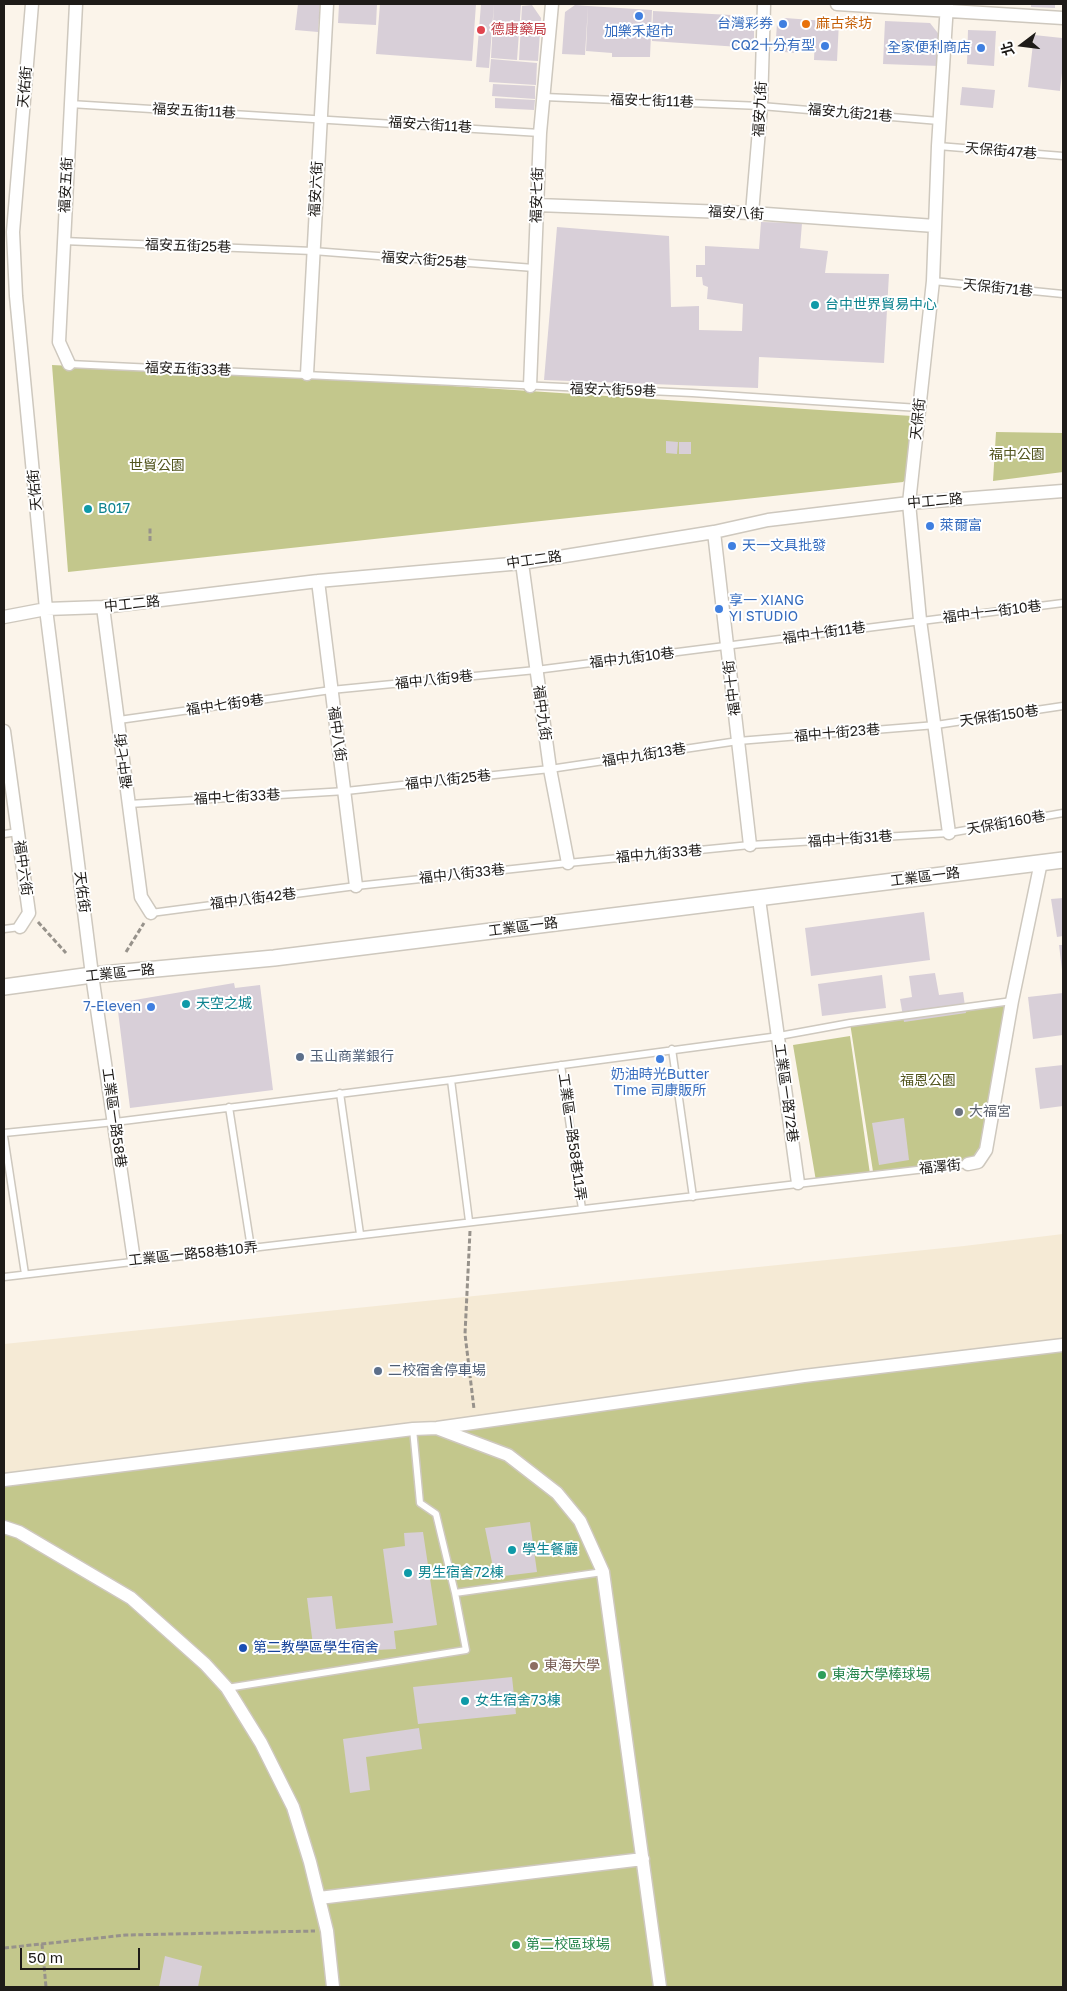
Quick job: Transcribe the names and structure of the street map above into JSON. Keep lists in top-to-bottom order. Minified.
{"streets":{"street":["天佑街","福安九街","福安五街","福安六街","福安七街","福安八街","天保街","中工二路","福中十街","福中九街","福中八街","福中七街","福中六街","工業區一路","工業區一路72巷","工業區一路58巷","福澤街"],"lane":["福安七街11巷","福安五街11巷","福安九街21巷","福安六街11巷","天保街47巷","福安五街25巷","福安六街25巷","天保街71巷","福安五街33巷","福安六街59巷","福中十一街10巷","福中十街11巷","福中九街10巷","福中八街9巷","福中七街9巷","天保街150巷","福中十街23巷","福中九街13巷","福中八街25巷","福中七街33巷","天保街160巷","福中十街31巷","福中九街33巷","福中八街33巷","福中八街42巷","工業區一路58巷11弄","工業區一路58巷10弄"]},"crossings":[["天佑街","中工二路"],["天佑街","工業區一路"],["天佑街","工業區一路58巷"],["福安七街11巷","福安九街"],["福安七街11巷","福安九街21巷"],["福安七街11巷","福安七街"],["福安九街","福安九街21巷"],["福安九街","福安八街"],["福安五街11巷","福安六街11巷"],["福安五街11巷","福安五街"],["福安五街11巷","福安六街"],["福安九街21巷","天保街"],["福安六街11巷","福安六街"],["福安六街11巷","福安七街"],["天保街47巷","天保街"],["福安五街","福安五街25巷"],["福安五街","福安五街33巷"],["福安六街","福安五街25巷"],["福安六街","福安六街25巷"],["福安六街","福安五街33巷"],["福安六街","福安六街59巷"],["福安七街","福安八街"],["福安七街","福安六街25巷"],["福安七街","福安六街59巷"],["福安八街","天保街"],["福安五街25巷","福安六街25巷"],["天保街71巷","天保街"],["福安五街33巷","福安六街59巷"],["福安六街59巷","天保街"],["天保街","中工二路"],["天保街","福中十一街10巷"],["天保街","福中十街11巷"],["天保街","天保街150巷"],["天保街","福中十街23巷"],["天保街","天保街160巷"],["天保街","福中十街31巷"],["中工二路","福中十街"],["中工二路","福中九街"],["中工二路","福中八街"],["中工二路","福中七街"],["福中十一街10巷","福中十街11巷"],["福中十街11巷","福中九街10巷"],["福中十街11巷","福中十街"],["福中九街10巷","福中八街9巷"],["福中九街10巷","福中十街"],["福中九街10巷","福中九街"],["福中八街9巷","福中七街9巷"],["福中八街9巷","福中九街"],["福中八街9巷","福中八街"],["福中十街","福中十街23巷"],["福中十街","福中九街13巷"],["福中十街","福中十街31巷"],["福中十街","福中九街33巷"],["福中七街9巷","福中八街"],["福中七街9巷","福中七街"],["福中九街","福中九街13巷"],["福中九街","福中八街25巷"],["福中九街","福中九街33巷"],["福中九街","福中八街33巷"],["天保街150巷","福中十街23巷"],["福中十街23巷","福中九街13巷"],["福中八街","福中八街25巷"],["福中八街","福中七街33巷"],["福中八街","福中八街33巷"],["福中八街","福中八街42巷"],["福中九街13巷","福中八街25巷"],["福中七街","福中七街33巷"],["福中七街","福中八街42巷"],["福中八街25巷","福中七街33巷"],["天保街160巷","福中十街31巷"],["福中十街31巷","福中九街33巷"],["福中九街33巷","福中八街33巷"],["福中八街33巷","福中八街42巷"],["工業區一路","工業區一路72巷"],["工業區一路","工業區一路58巷"],["工業區一路72巷","工業區一路58巷11弄"],["工業區一路72巷","福澤街"],["工業區一路58巷","工業區一路58巷10弄"],["工業區一路58巷11弄","工業區一路58巷10弄"]],"parks":["福中公園","世貿公園","福恩公園"],"places":["加樂禾超市","台灣彩券","麻古茶坊","德康藥局","CQ2十分有型","全家便利商店","台中世界貿易中心","B017","萊爾富","天一文具批發","享一 XIANG YI STUDIO","天空之城","7-Eleven","玉山商業銀行","奶油時光Butter Time 司康販所","大福宮","二校宿舍停車場","學生餐廳","男生宿舍72棟","第二教學區學生宿舍","東海大學","東海大學棒球場","女生宿舍73棟","第二校區球場"],"scale_bar":"50 m","north":"left"}
